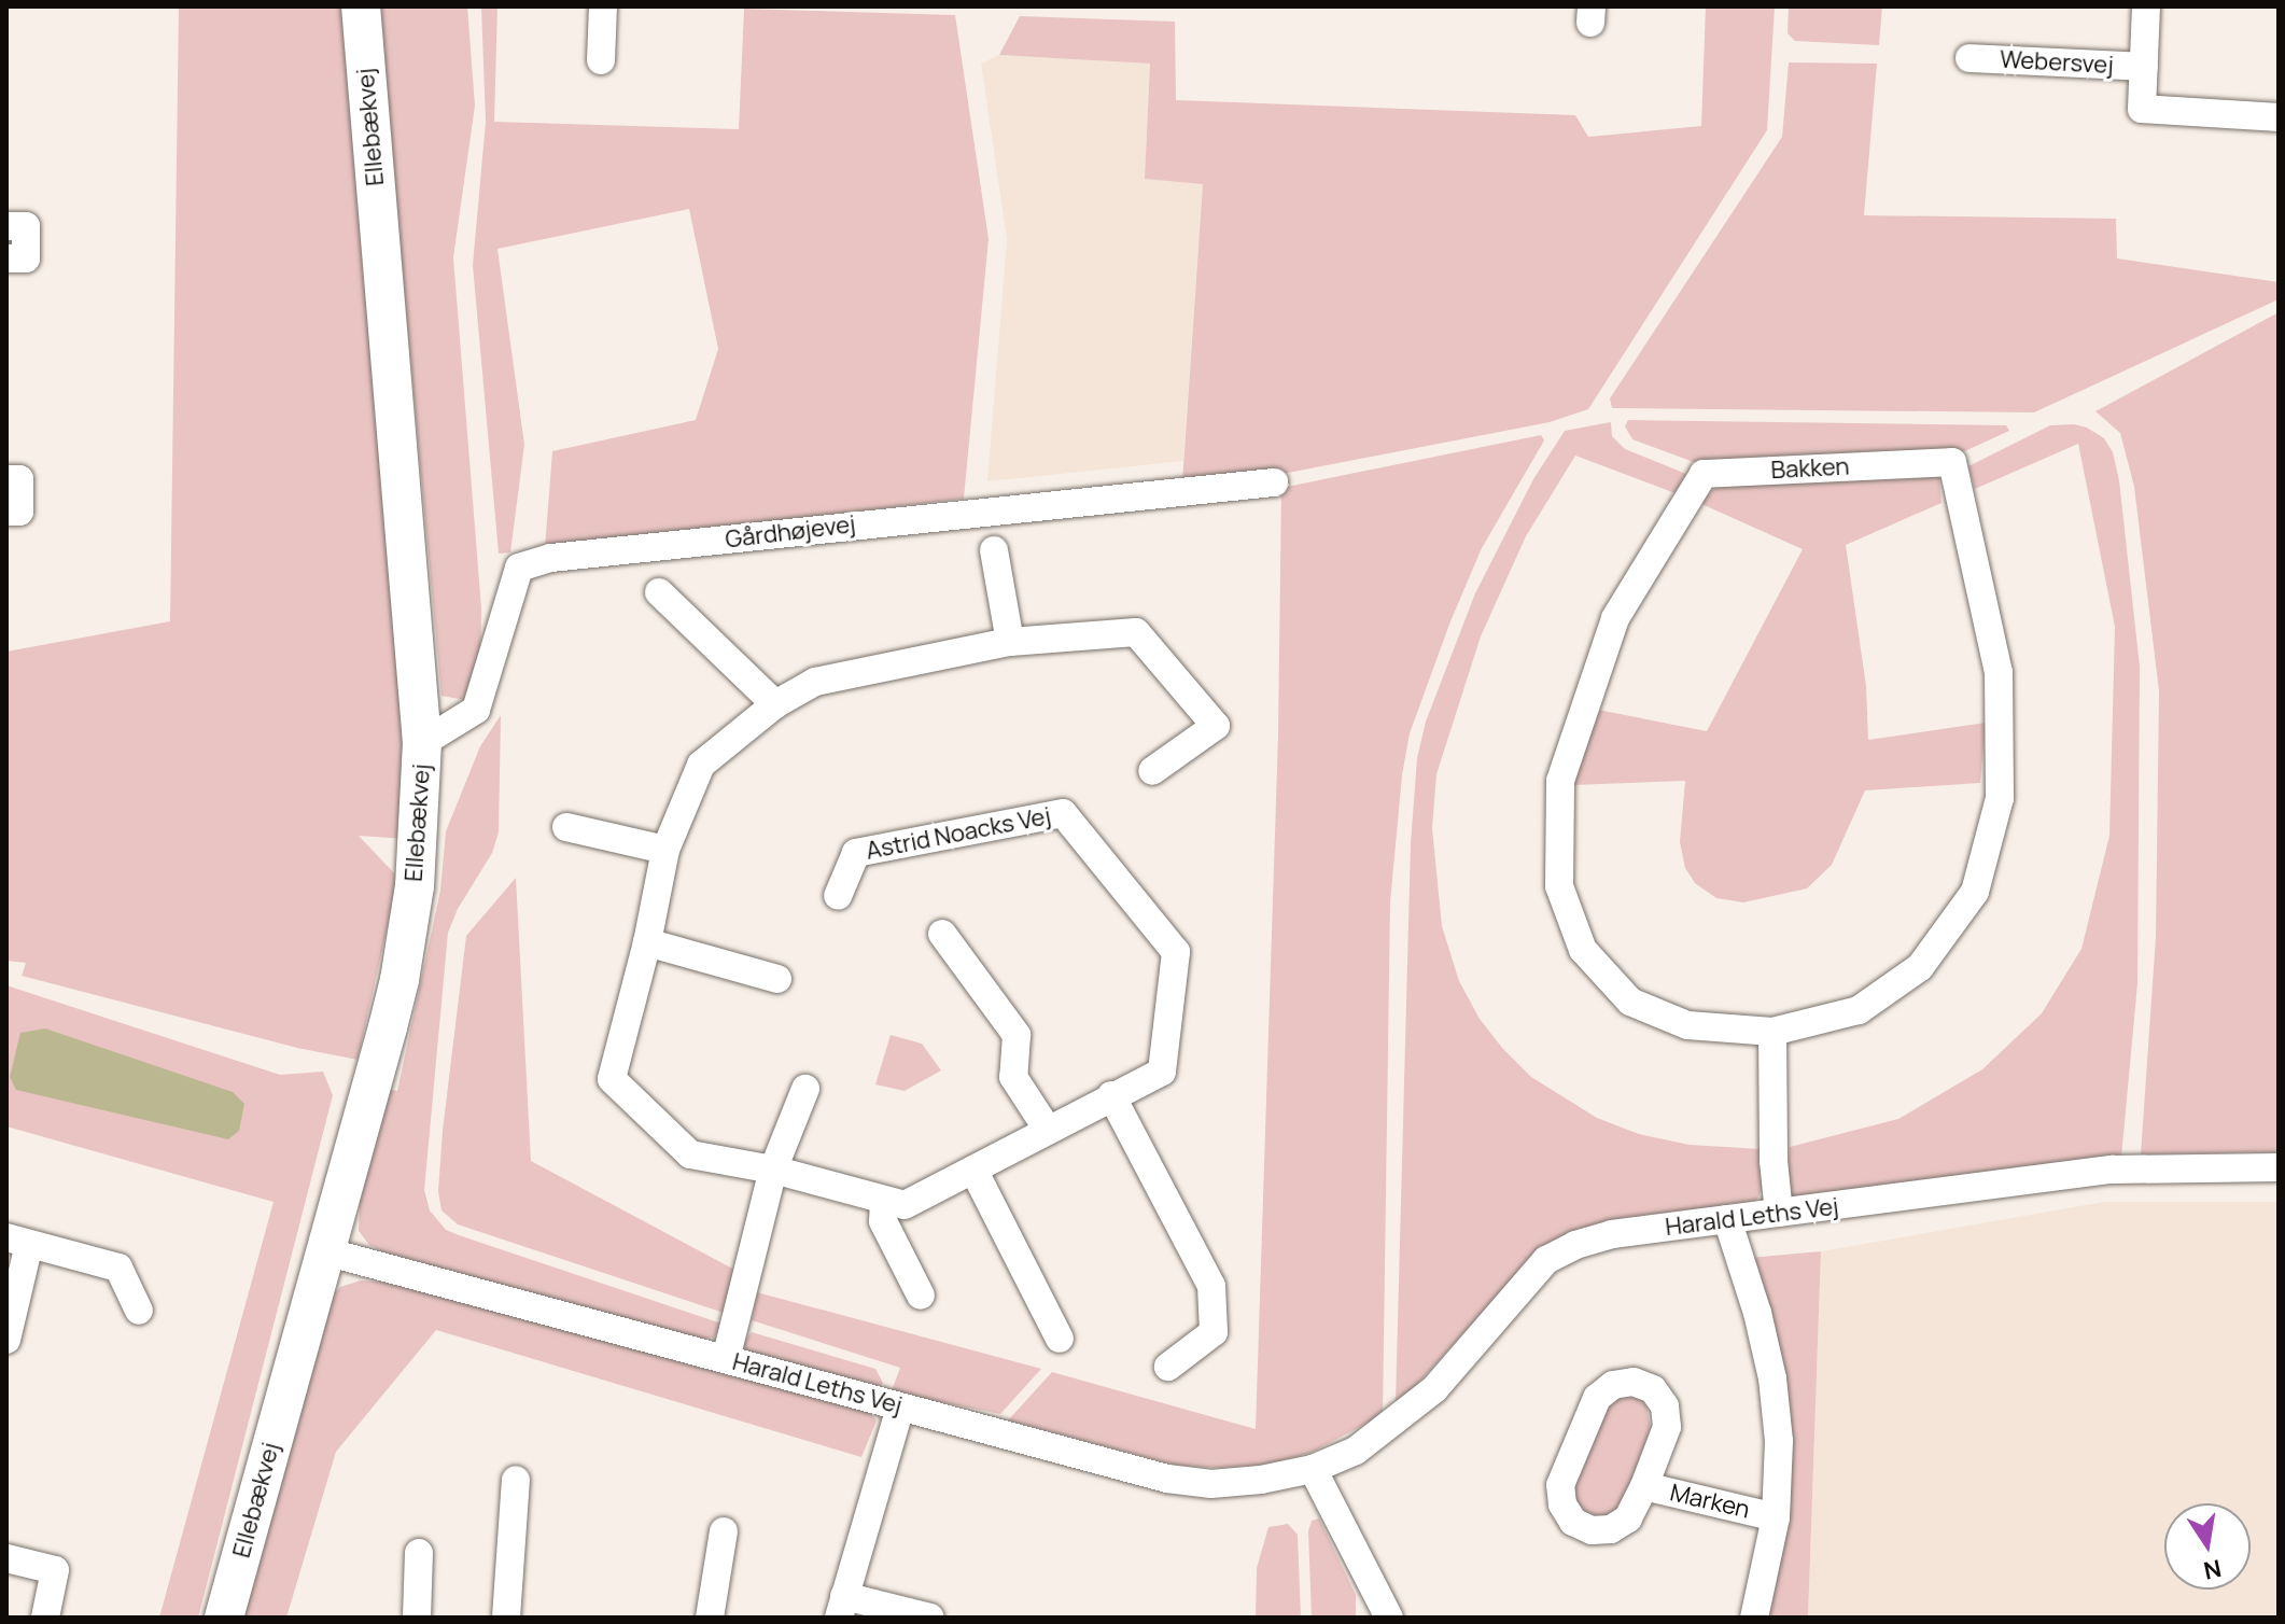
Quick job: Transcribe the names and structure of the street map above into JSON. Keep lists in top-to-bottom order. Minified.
{"streets":{"street":["Webersvej","Ellebækvej","Bakken","Gårdhøjevej","Astrid Noacks Vej","Harald Leths Vej","Marken"]},"crossings":[["Ellebækvej","Gårdhøjevej"],["Ellebækvej","Harald Leths Vej"]],"north":"bottom"}
